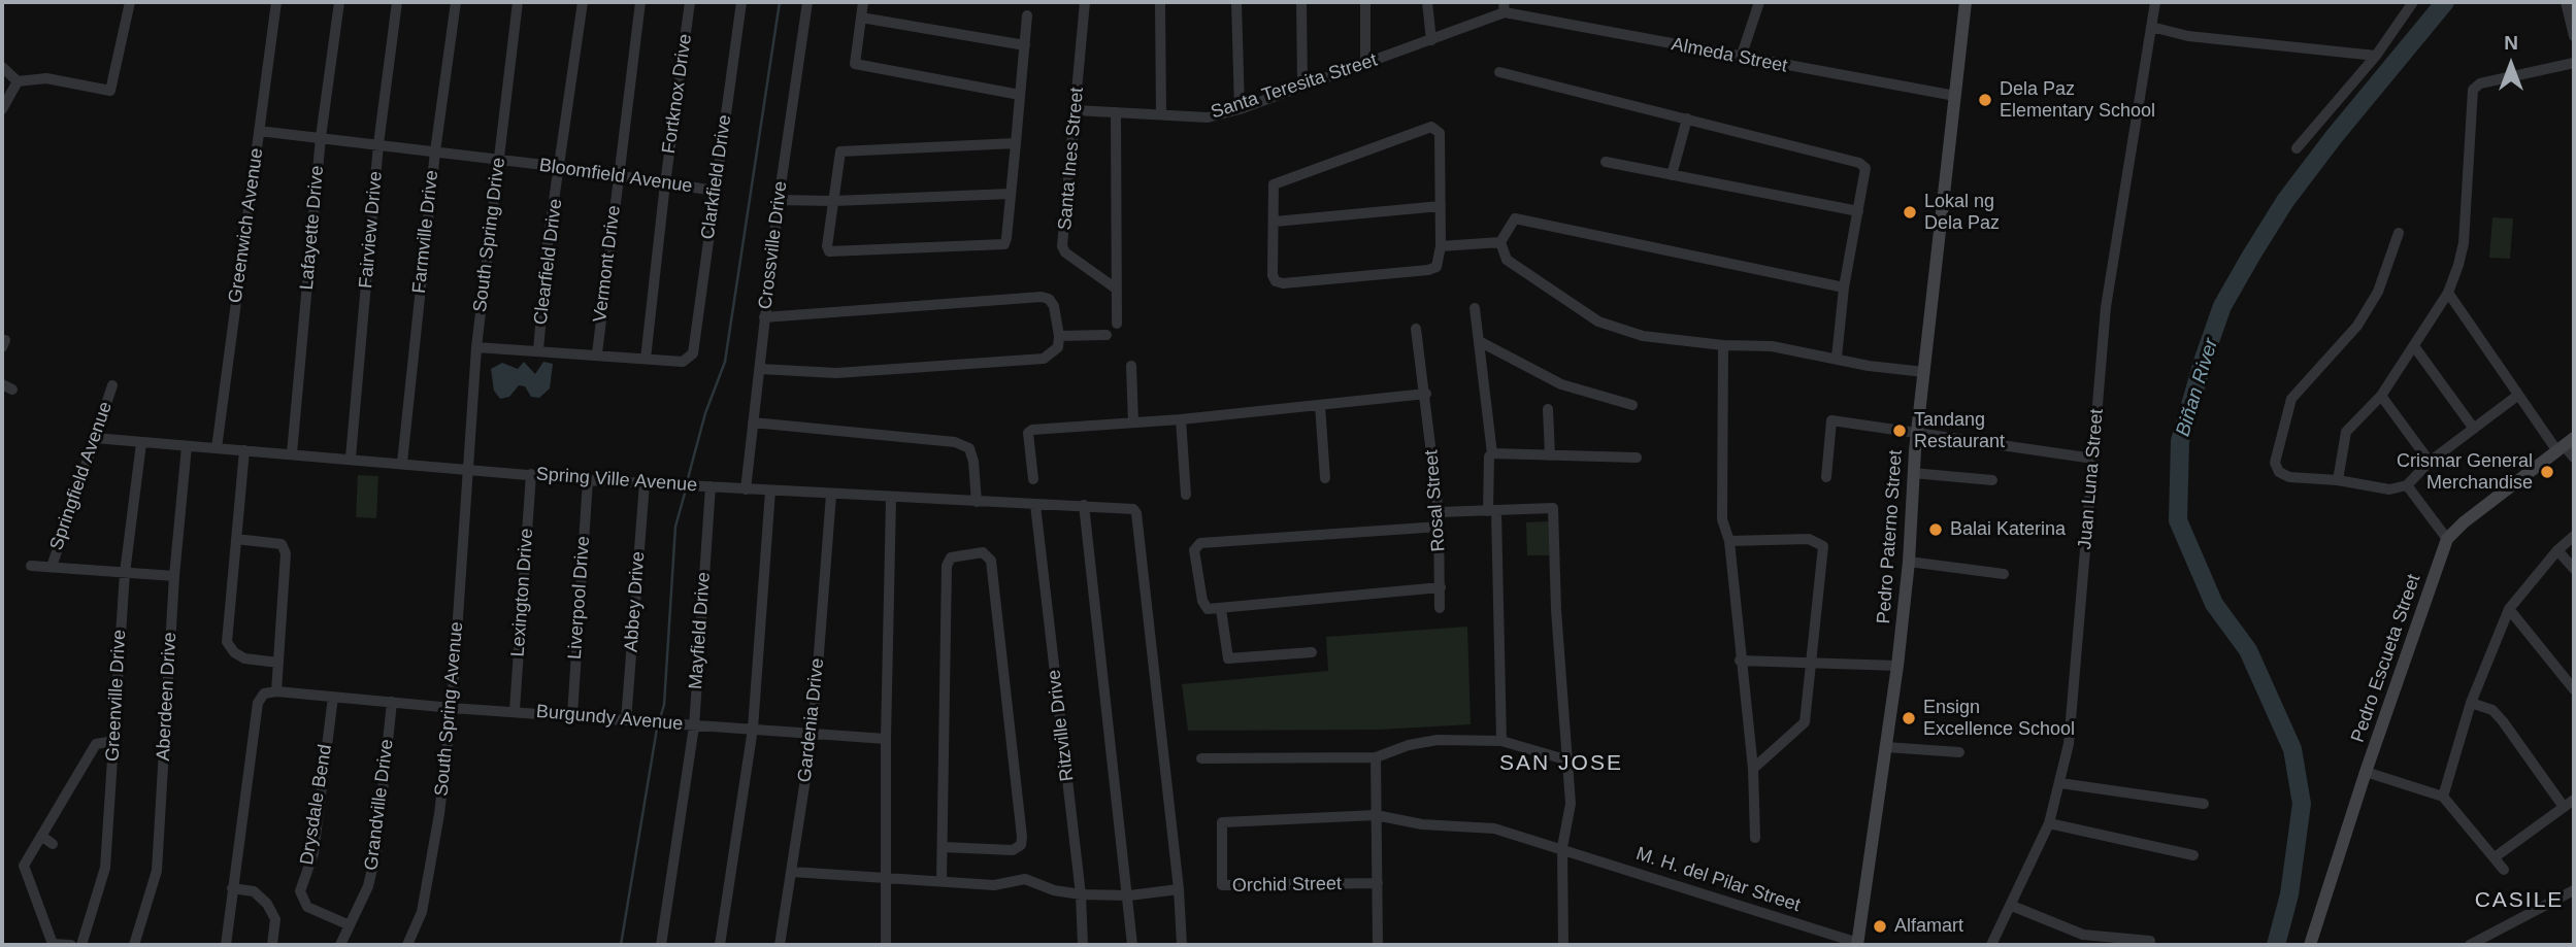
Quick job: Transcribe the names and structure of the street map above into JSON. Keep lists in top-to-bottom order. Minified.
{"streets":{"street":["Almeda Street","Santa Teresita Street","Fortknox Drive","Santa Ines Street","Bloomfield Avenue","Clarkfield Drive","Greenwich Avenue","Lafayette Drive","Fairview Drive","Farmville Drive","South Spring Drive","Crossville Drive","Clearfield Drive","Vermont Drive","Springfield Avenue","Juan Luna Street","Spring Ville Avenue","Rosal Street","Pedro Paterno Street","Lexington Drive","Liverpool Drive","Abbey Drive","Mayfield Drive","Pedro Escueta Street","Greenville Drive","Aberdeen Drive","South Spring Avenue","Burgundy Avenue","Gardenia Drive","Ritzville Drive","Drysdale Bend","Grandville Drive","M. H. del Pilar Street","Orchid Street"]},"crossings":[["Almeda Street","Santa Teresita Street"],["Almeda Street","Pedro Paterno Street"],["Santa Teresita Street","Santa Ines Street"],["Fortknox Drive","Bloomfield Avenue"],["Fortknox Drive","Clarkfield Drive"],["Bloomfield Avenue","Clarkfield Drive"],["Bloomfield Avenue","Greenwich Avenue"],["Bloomfield Avenue","Lafayette Drive"],["Bloomfield Avenue","Fairview Drive"],["Bloomfield Avenue","Farmville Drive"],["Bloomfield Avenue","South Spring Drive"],["Bloomfield Avenue","Clearfield Drive"],["Bloomfield Avenue","Vermont Drive"],["Greenwich Avenue","Spring Ville Avenue"],["Lafayette Drive","Spring Ville Avenue"],["Fairview Drive","Spring Ville Avenue"],["Farmville Drive","Spring Ville Avenue"],["South Spring Drive","Spring Ville Avenue"],["South Spring Drive","South Spring Avenue"],["Crossville Drive","Spring Ville Avenue"],["Springfield Avenue","Spring Ville Avenue"],["Spring Ville Avenue","Lexington Drive"],["Spring Ville Avenue","Liverpool Drive"],["Spring Ville Avenue","Abbey Drive"],["Spring Ville Avenue","Mayfield Drive"],["Spring Ville Avenue","Greenville Drive"],["Spring Ville Avenue","Aberdeen Drive"],["Spring Ville Avenue","South Spring Avenue"],["Spring Ville Avenue","Gardenia Drive"],["Spring Ville Avenue","Ritzville Drive"],["Pedro Paterno Street","M. H. del Pilar Street"],["Lexington Drive","Burgundy Avenue"],["Liverpool Drive","Burgundy Avenue"],["Abbey Drive","Burgundy Avenue"],["Mayfield Drive","Burgundy Avenue"],["South Spring Avenue","Burgundy Avenue"],["Burgundy Avenue","Gardenia Drive"],["Burgundy Avenue","Drysdale Bend"],["Burgundy Avenue","Grandville Drive"],["Drysdale Bend","Grandville Drive"],["M. H. del Pilar Street","Orchid Street"]],"districts":["SAN JOSE","CASILE"],"water":["Biñan River"],"places":["Dela Paz Elementary School","Lokal ng Dela Paz","Tandang Restaurant","Crismar General Merchandise","Balai Katerina","Ensign Excellence School","Alfamart"],"north":"top"}
